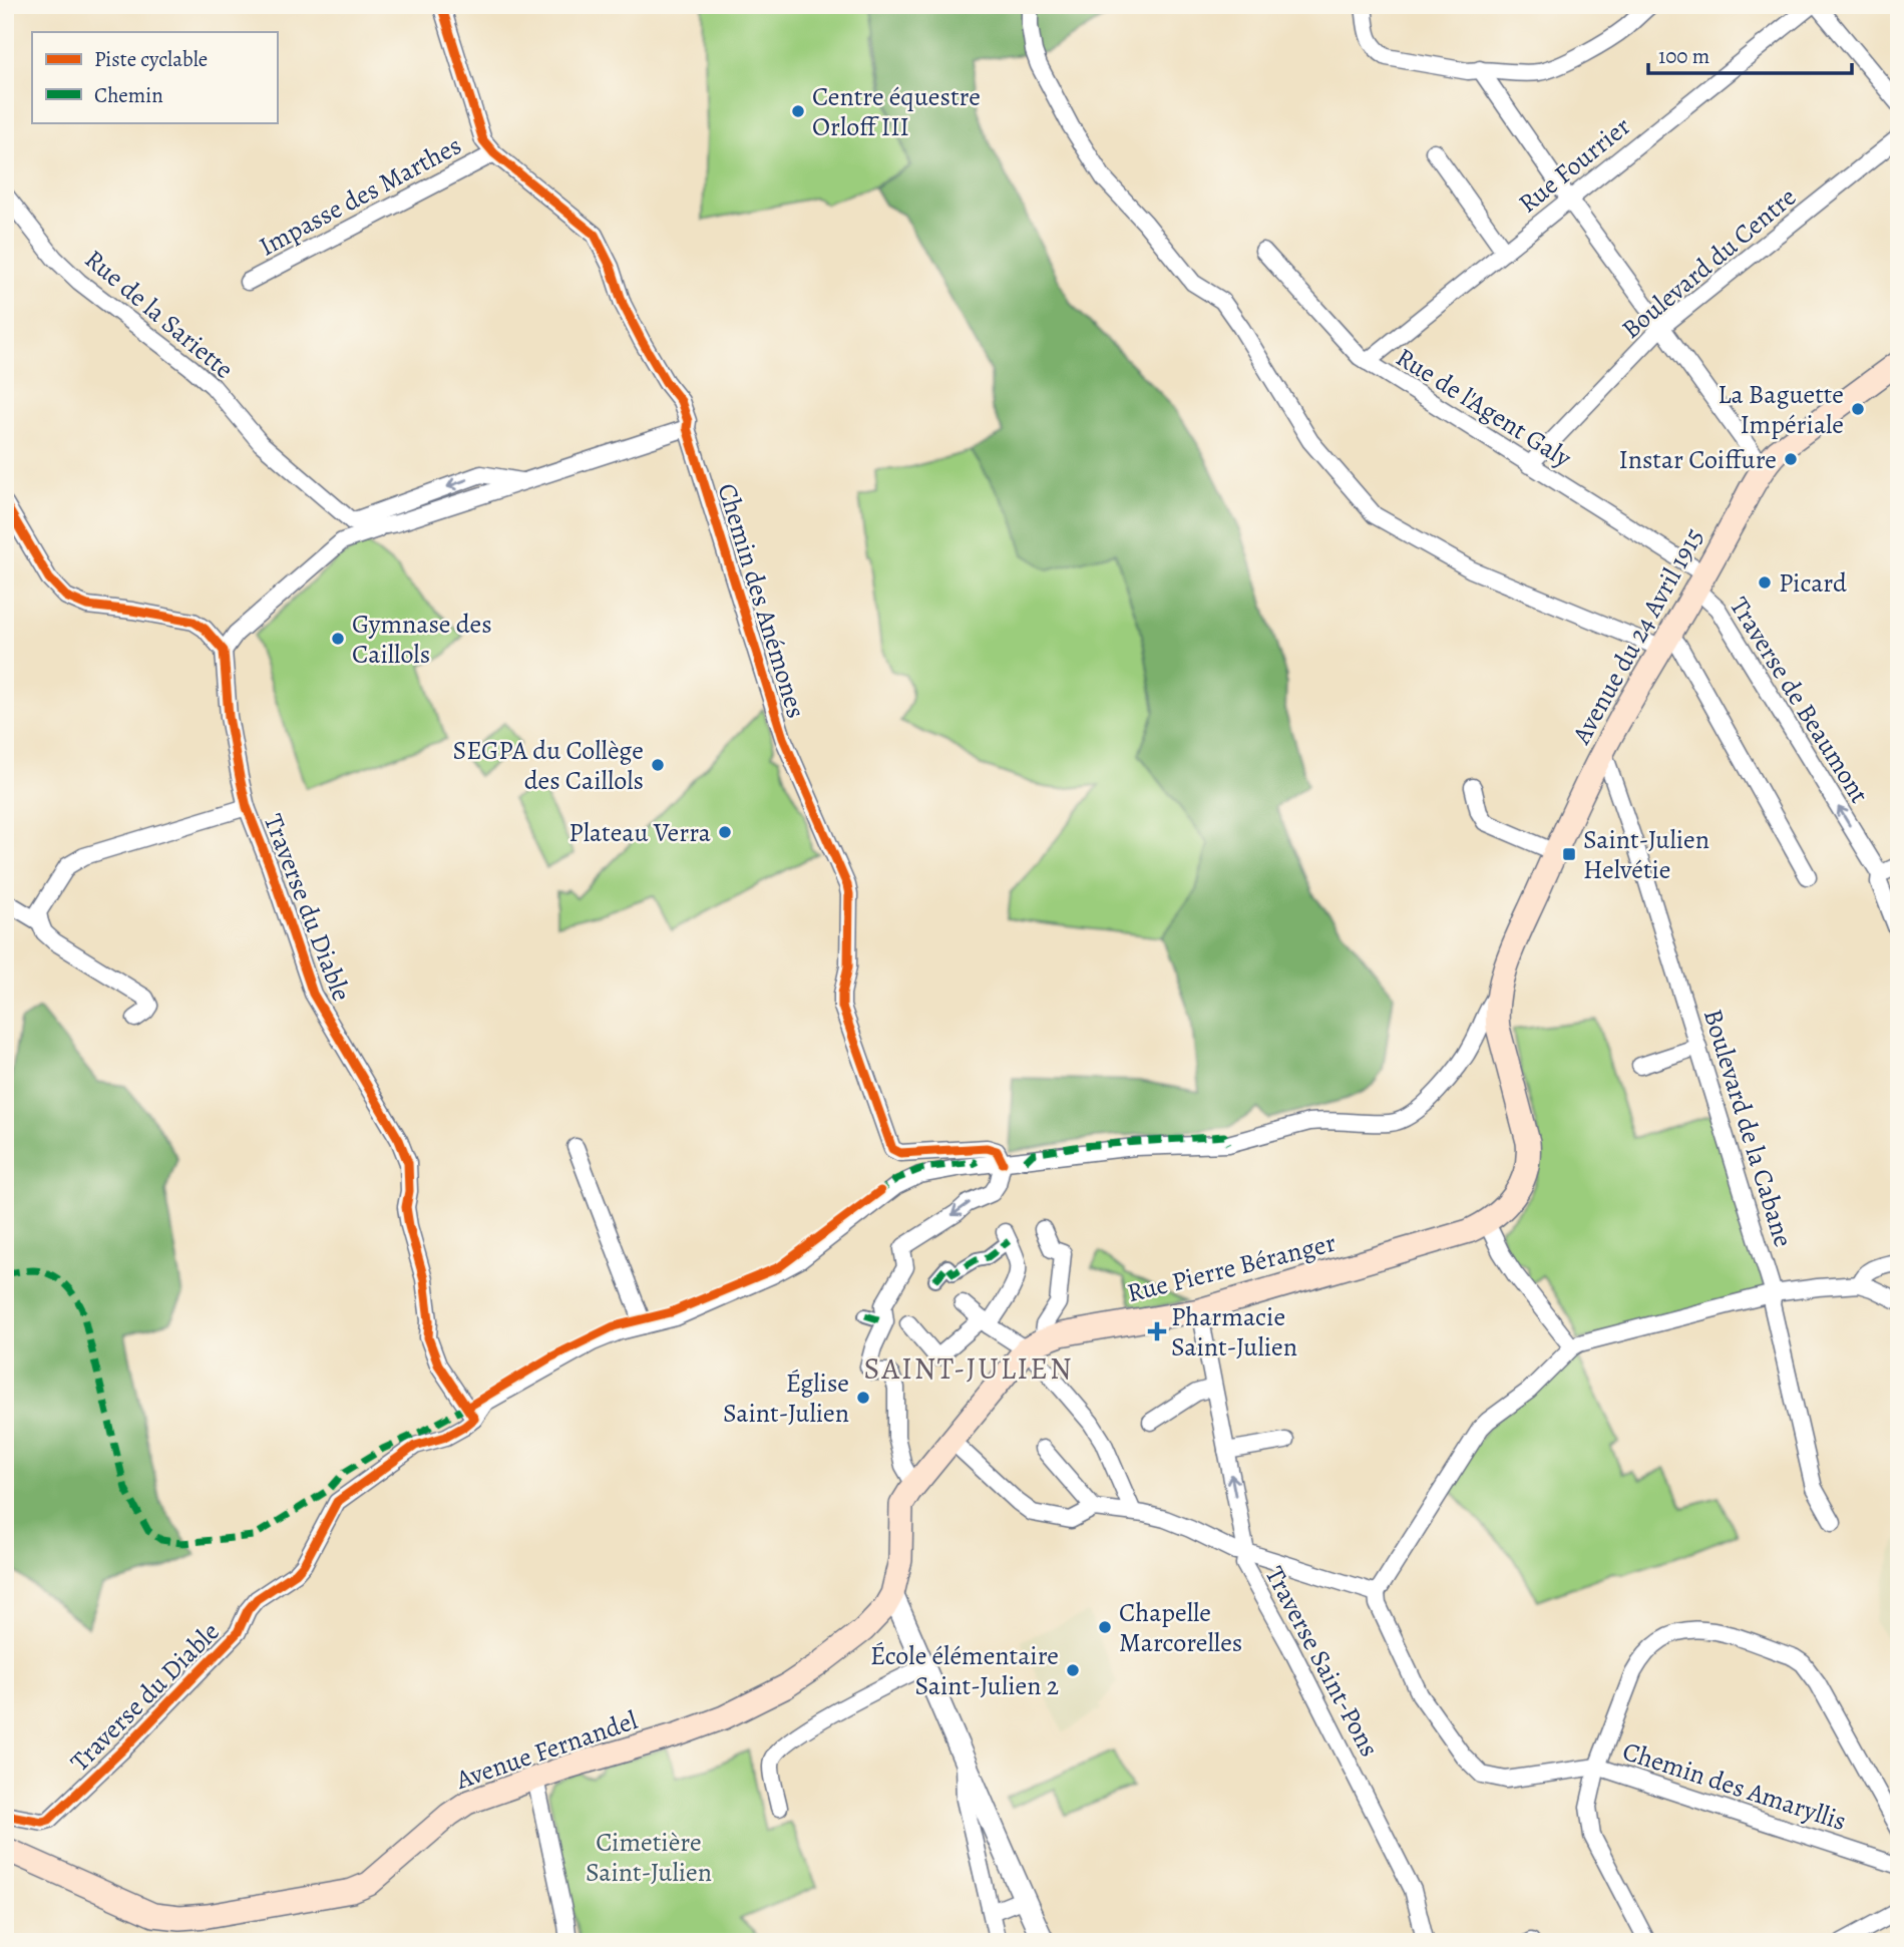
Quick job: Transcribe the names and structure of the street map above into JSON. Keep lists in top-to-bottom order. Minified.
{"streets":{"main road":["Avenue du 24 Avril 1915","Rue Pierre Béranger","Avenue Fernandel"],"street":["Rue Fourrier","Impasse des Marthes","Boulevard du Centre","Rue de la Sariette","Rue de l'Agent Galy","Chemin des Anémones","Traverse de Beaumont","Traverse du Diable","Boulevard de la Cabane","Traverse Saint-Pons","Chemin des Amaryllis"]},"crossings":[["Rue Fourrier","Rue de l'Agent Galy"],["Impasse des Marthes","Chemin des Anémones"],["Boulevard du Centre","Rue de l'Agent Galy"],["Rue de l'Agent Galy","Avenue du 24 Avril 1915"],["Rue de l'Agent Galy","Traverse de Beaumont"],["Avenue du 24 Avril 1915","Traverse de Beaumont"],["Avenue du 24 Avril 1915","Boulevard de la Cabane"],["Avenue du 24 Avril 1915","Rue Pierre Béranger"],["Rue Pierre Béranger","Traverse Saint-Pons"]],"districts":["SAINT-JULIEN"],"parks":["Cimetière Saint-Julien"],"places":{"other":["Centre équestre Orloff III","La Baguette Impériale","Instar Coiffure","Picard","Gymnase des Caillols","SEGPA du Collège des Caillols","Plateau Verra","Église Saint-Julien","Chapelle Marcorelles","École élémentaire Saint-Julien 2"],"transit":["Saint-Julien Helvétie"],"health":["Pharmacie Saint-Julien"]},"legend":["Piste cyclable","Chemin"],"scale_bar":"100 m"}
